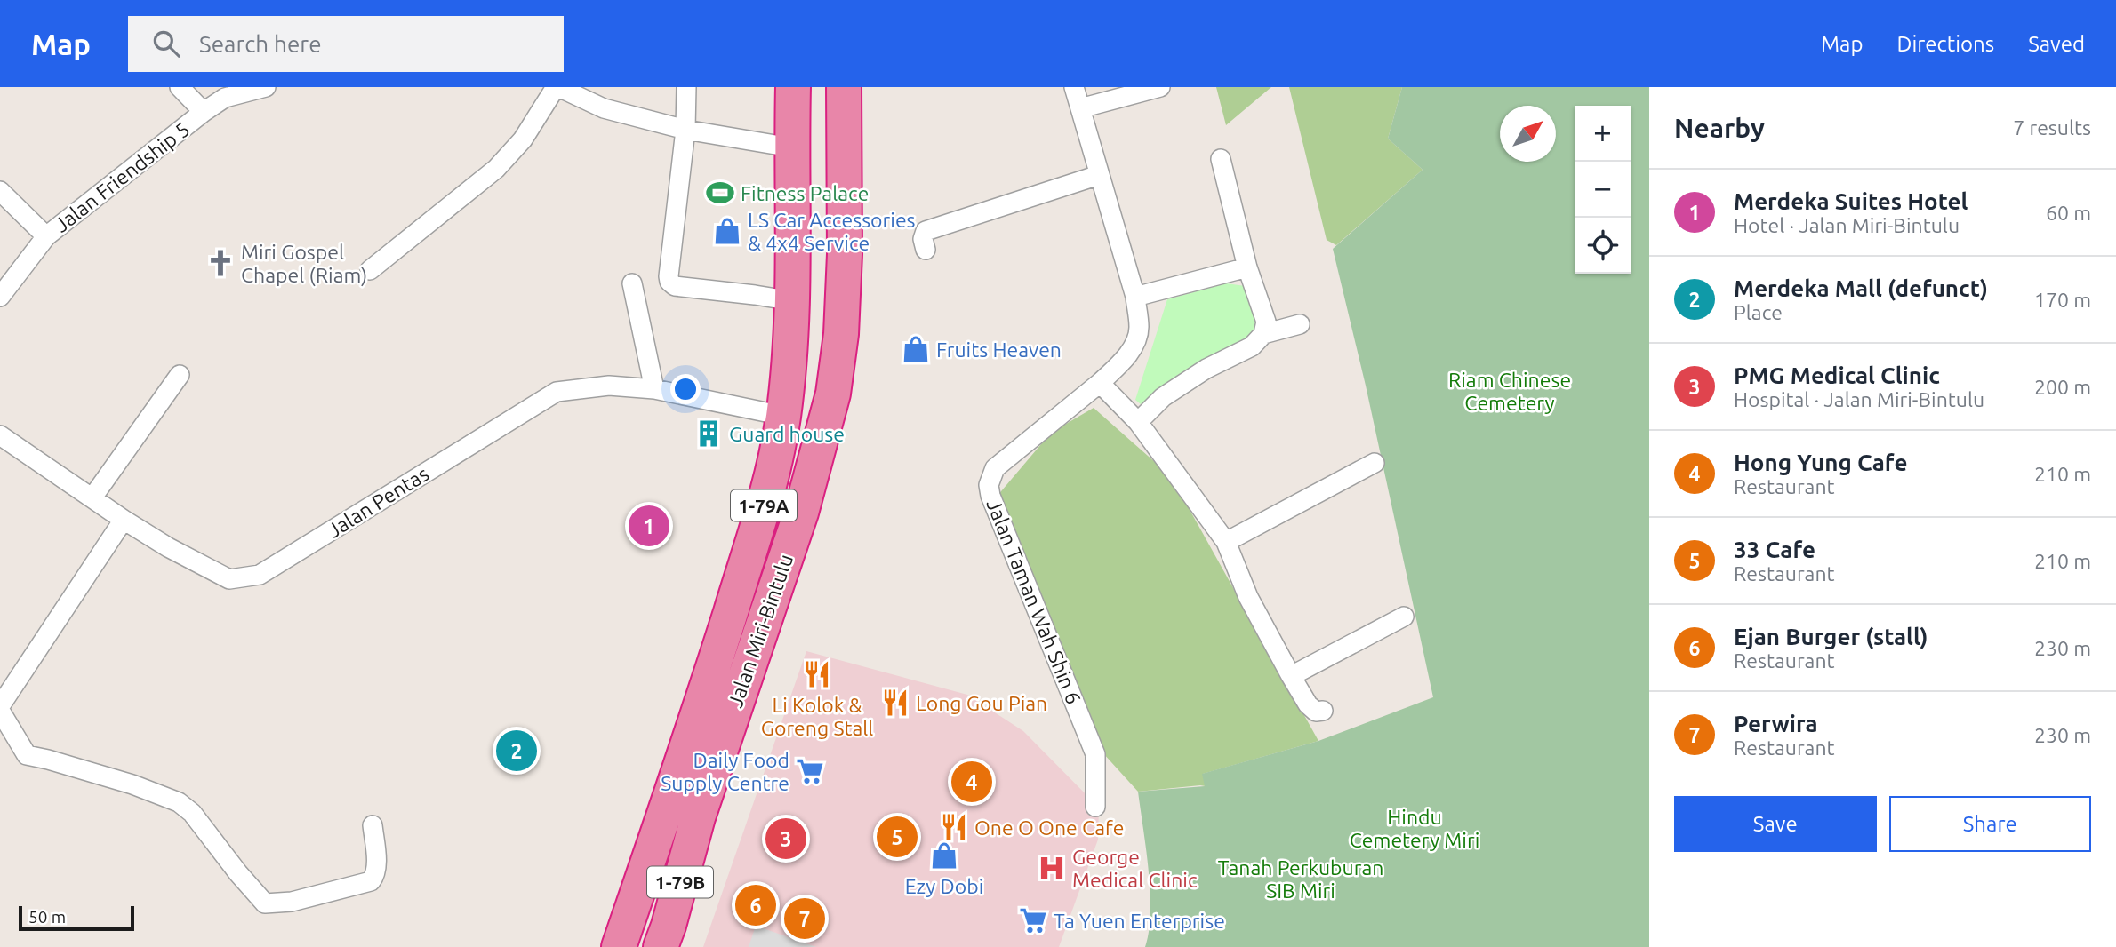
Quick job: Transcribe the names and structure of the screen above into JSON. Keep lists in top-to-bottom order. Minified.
{"streets":{"highway":["1-79A","Jalan Miri-Bintulu","1-79B"],"street":["Jalan Friendship 5","Jalan Pentas","Jalan Taman Wah Shin 6"]},"crossings":[["Jalan Pentas","Jalan Miri-Bintulu"]],"parks":["Riam Chinese Cemetery","Hindu Cemetery Miri","Tanah Perkuburan SIB Miri"],"places":{"sports":["Fitness Palace"],"shop":["LS Car Accessories & 4x4 Service","Fruits Heaven","Ezy Dobi"],"church":["Miri Gospel Chapel (Riam)"],"building":["Guard house"],"restaurant":["Li Kolok & Goreng Stall","Long Gou Pian","One O One Cafe"],"supermarket":["Daily Food Supply Centre","Ta Yuen Enterprise"],"hospital":["George Medical Clinic"]},"scale_bar":"50 m","north":"top right","page":{"header":"Map","search":"Search here","nav":["Map","Directions","Saved"],"heading":["Nearby","7 results"],"map_buttons":["+","−"],"list":[{"mark":"1","name":"Merdeka Suites Hotel","note":"Hotel · Jalan Miri-Bintulu","value":"60 m"},{"mark":"2","name":"Merdeka Mall (defunct)","note":"Place","value":"170 m"},{"mark":"3","name":"PMG Medical Clinic","note":"Hospital · Jalan Miri-Bintulu","value":"200 m"},{"mark":"4","name":"Hong Yung Cafe","note":"Restaurant","value":"210 m"},{"mark":"5","name":"33 Cafe","note":"Restaurant","value":"210 m"},{"mark":"6","name":"Ejan Burger (stall)","note":"Restaurant","value":"230 m"},{"mark":"7","name":"Perwira","note":"Restaurant","value":"230 m"}],"pins":["1","2","4","5","3","6","7"],"buttons":["Save","Share"],"scale":"50 m"}}
